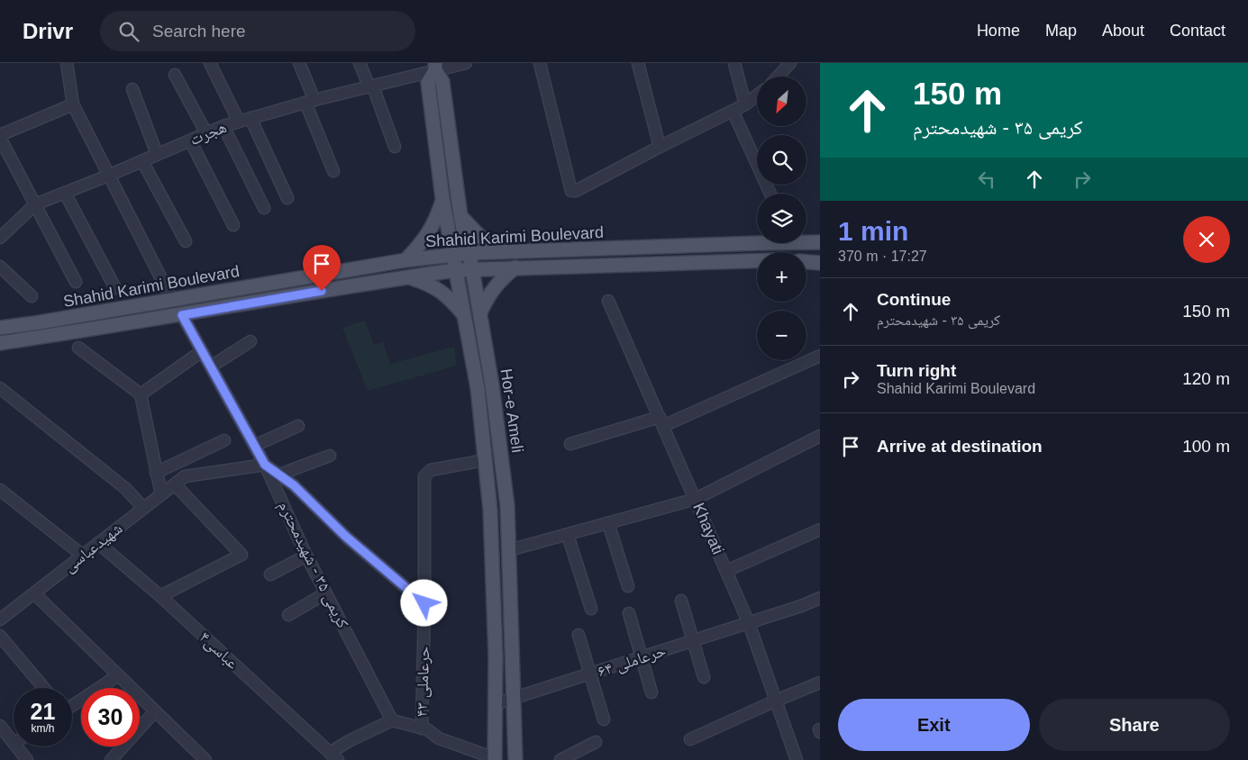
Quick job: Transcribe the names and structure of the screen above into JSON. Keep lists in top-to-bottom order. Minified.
{"streets":{"main road":["Shahid Karimi Boulevard","Hor-e Ameli"],"street":["هجرت","Khayati","شهیدعباسی","کریمی ۳۵ - شهیدمحترم","عباسی۴","حرعاملی ۶۴","حرعاملی ۴۳"]},"crossings":[["هجرت","Hor-e Ameli"],["Shahid Karimi Boulevard","Hor-e Ameli"],["Shahid Karimi Boulevard","کریمی ۳۵ - شهیدمحترم"],["Hor-e Ameli","حرعاملی ۶۴"],["Hor-e Ameli","حرعاملی ۴۳"],["Khayati","حرعاملی ۶۴"],["شهیدعباسی","کریمی ۳۵ - شهیدمحترم"],["شهیدعباسی","عباسی۴"],["کریمی ۳۵ - شهیدمحترم","حرعاملی ۴۳"]],"north":"bottom left","page":{"header":"Drivr","search":"Search here","nav":["Home","Map","About","Contact"],"turn":["150 m","کریمی ۳۵ - شهیدمحترم"],"map_buttons":["+","−"],"heading":["1 min","370 m · 17:27"],"list":[{"name":"Continue","note":"کریمی ۳۵ - شهیدمحترم","value":"150 m"},{"name":"Turn right","note":"Shahid Karimi Boulevard","value":"120 m"},{"name":"Arrive at destination","value":"100 m"}],"speed":"21 km/h","limit":"30","buttons":["Exit","Share"]}}
